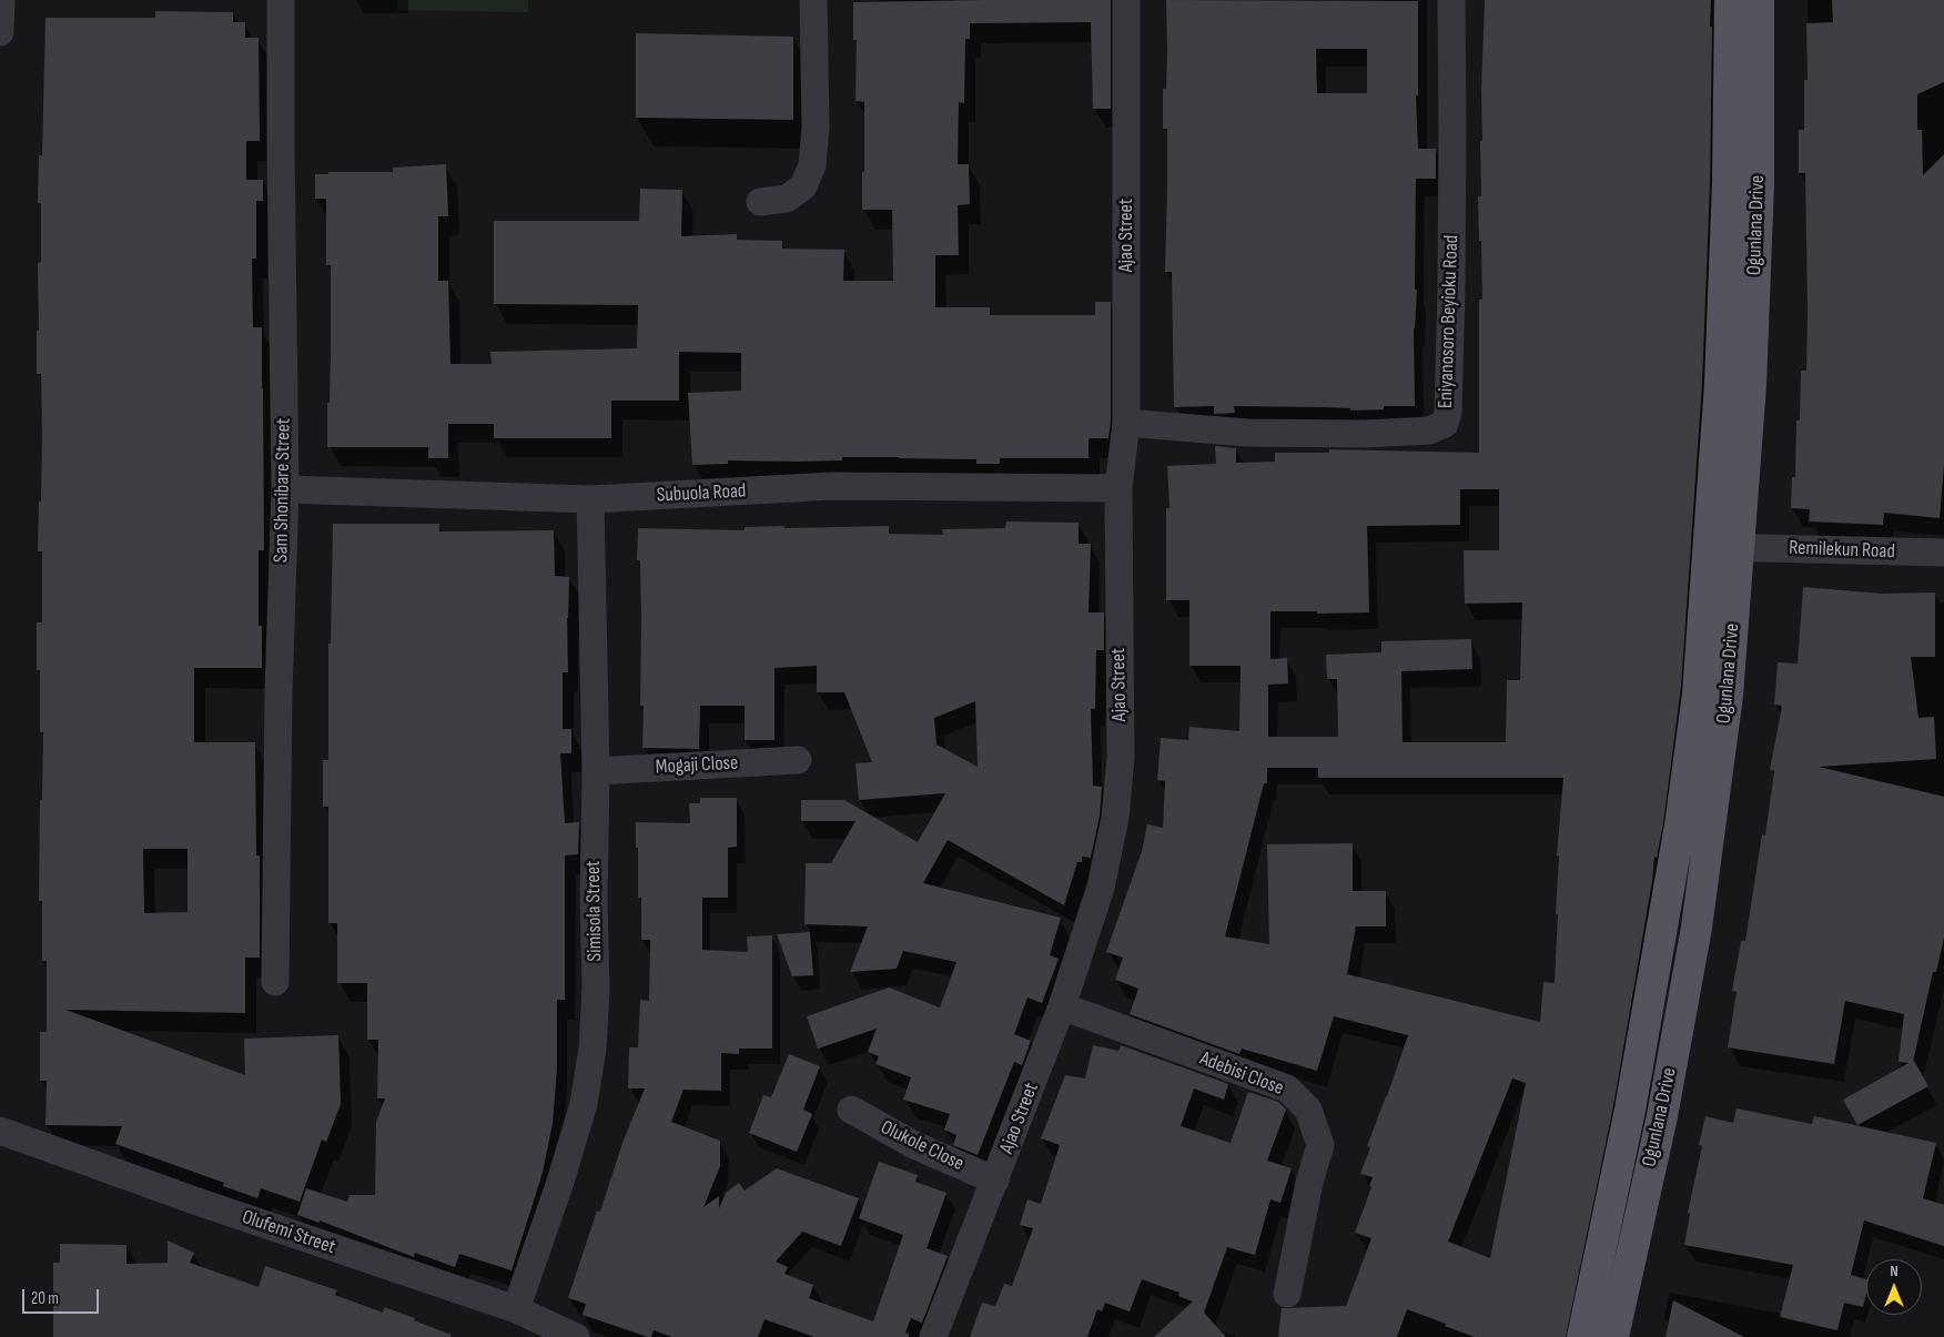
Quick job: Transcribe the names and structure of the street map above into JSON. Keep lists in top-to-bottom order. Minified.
{"streets":{"main road":["Ogunlana Drive"],"street":["Ajao Street","Eniyanosoro Beyioku Road","Sam Shonibare Street","Subuola Road","Remilekun Road","Mogaji Close","Simisola Street","Adebisi Close","Olukole Close","Olufemi Street"]},"crossings":[["Ogunlana Drive","Remilekun Road"],["Ajao Street","Eniyanosoro Beyioku Road"],["Ajao Street","Subuola Road"],["Ajao Street","Adebisi Close"],["Ajao Street","Olukole Close"],["Sam Shonibare Street","Subuola Road"],["Subuola Road","Simisola Street"],["Mogaji Close","Simisola Street"],["Simisola Street","Olufemi Street"]],"scale_bar":"20 m","north":"top"}
